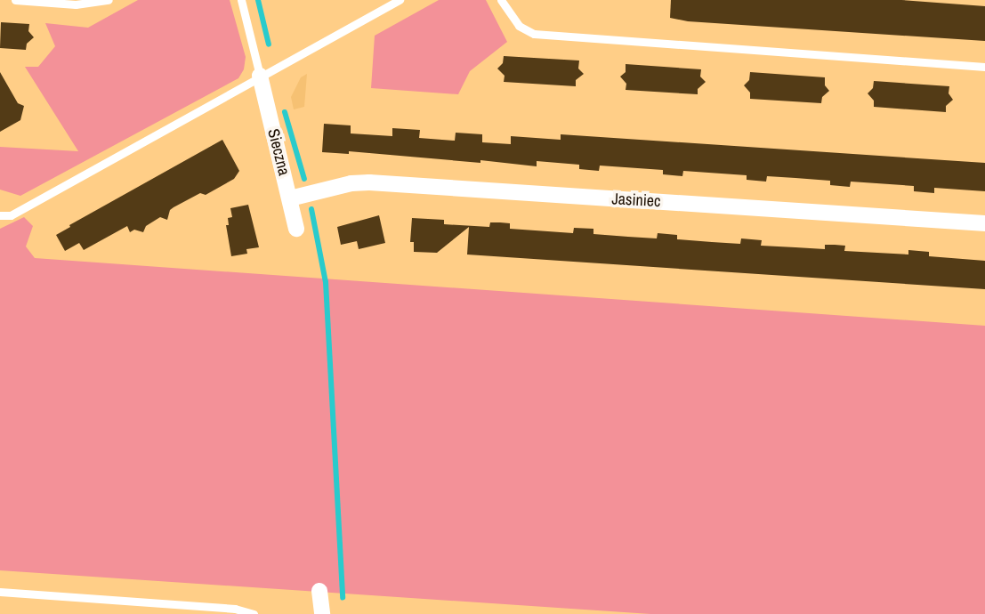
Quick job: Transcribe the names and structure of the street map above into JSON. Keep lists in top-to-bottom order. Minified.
{"streets":{"street":["Sieczna","Jasiniec"]},"crossings":[["Sieczna","Jasiniec"]]}
